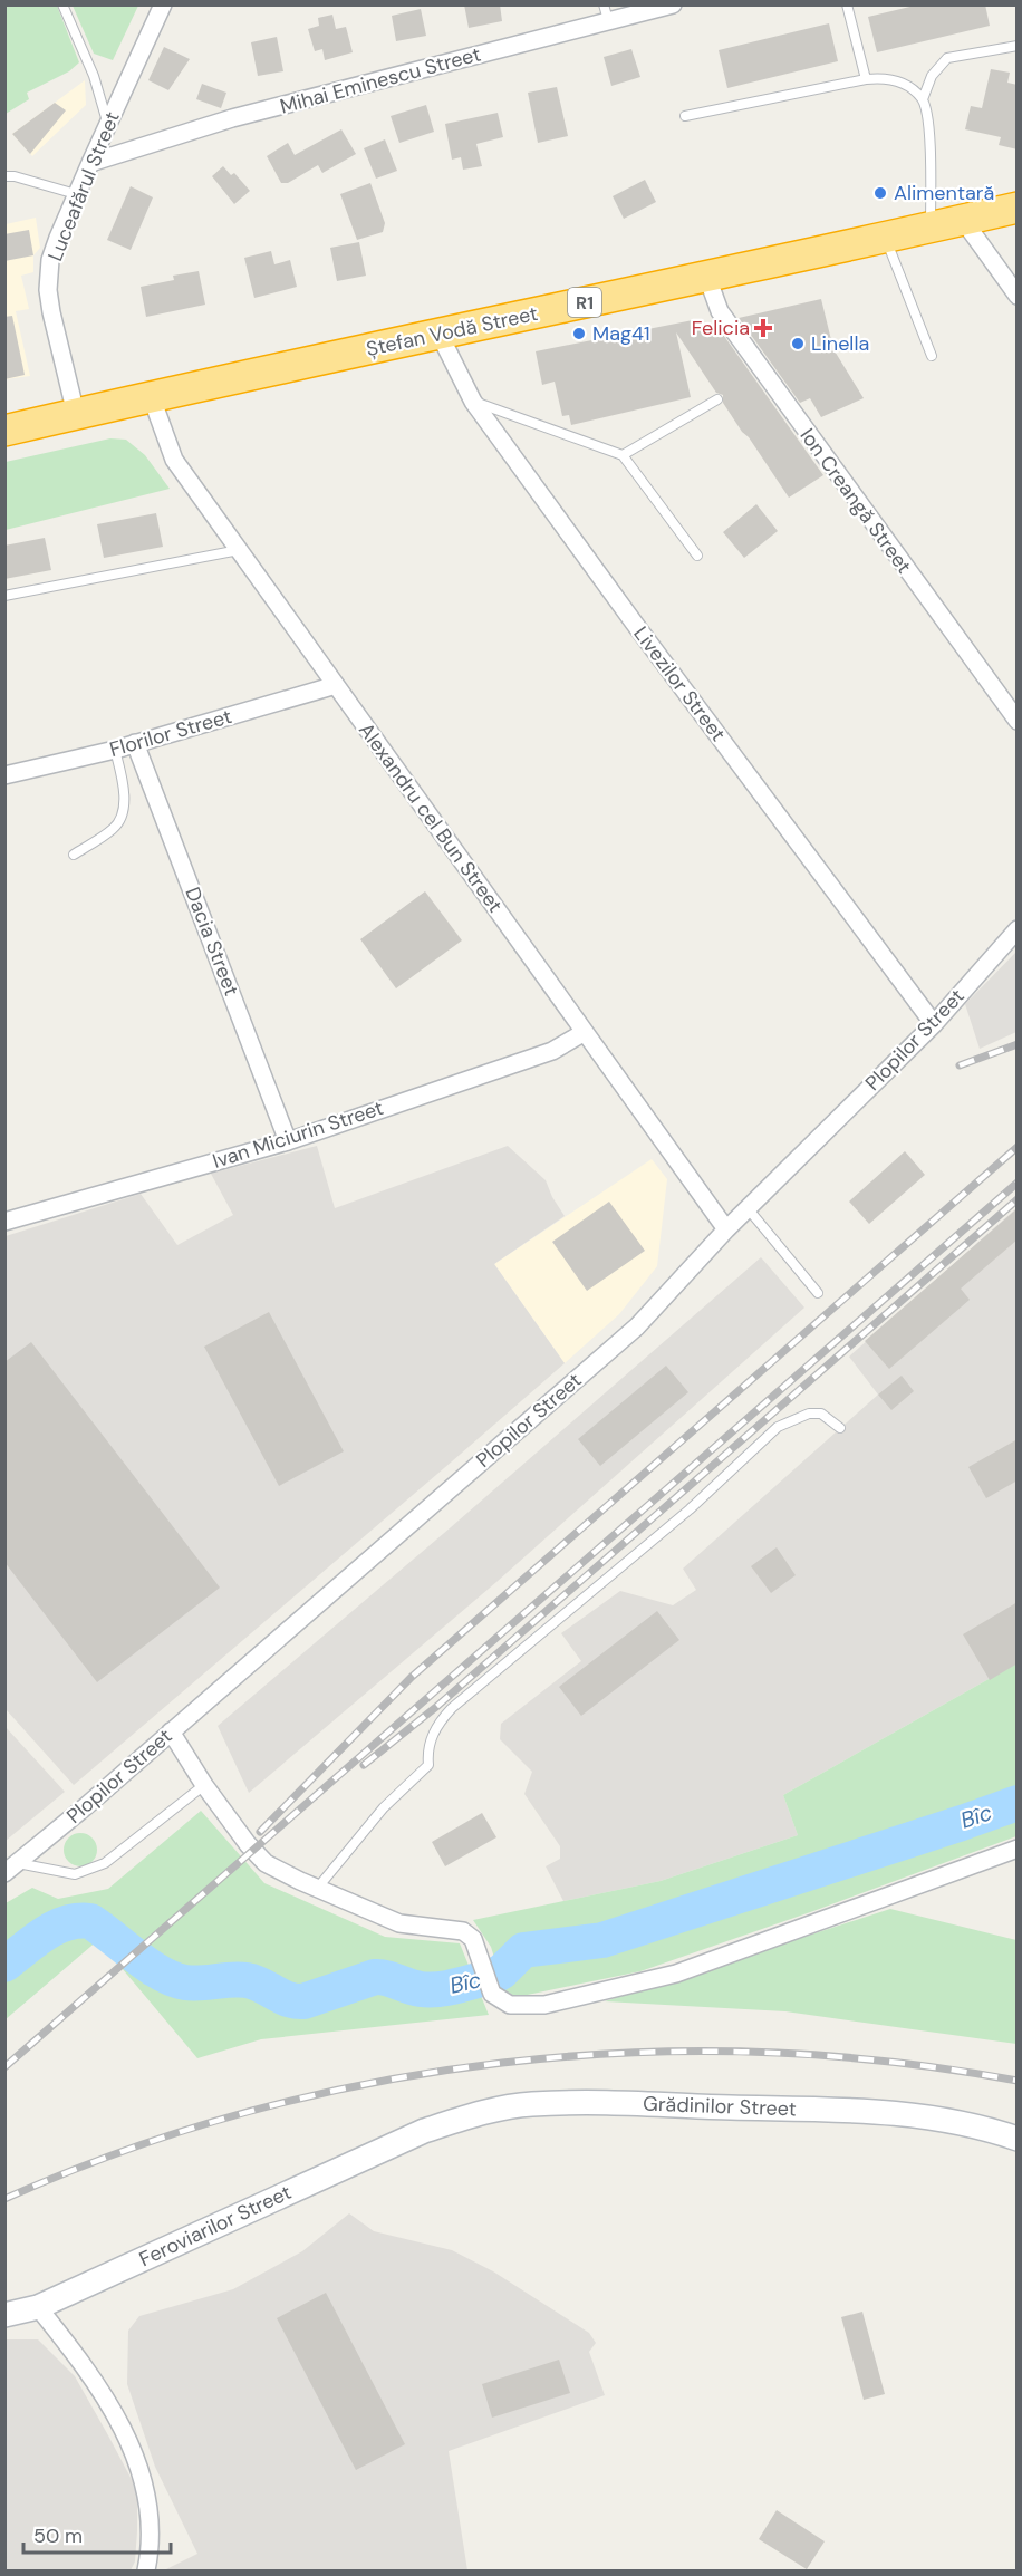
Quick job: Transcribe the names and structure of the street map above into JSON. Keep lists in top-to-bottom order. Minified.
{"streets":{"highway":["R1","Ștefan Vodă Street"],"street":["Mihai Eminescu Street","Luceafărul Street","Ion Creangă Street","Livezilor Street","Florilor Street","Alexandru cel Bun Street","Dacia Street","Plopilor Street","Ivan Miciurin Street","Grădinilor Street","Feroviarilor Street"]},"crossings":[["Mihai Eminescu Street","Luceafărul Street"],["Luceafărul Street","Ștefan Vodă Street"],["Ștefan Vodă Street","Ion Creangă Street"],["Ștefan Vodă Street","Livezilor Street"],["Ștefan Vodă Street","Alexandru cel Bun Street"],["Livezilor Street","Plopilor Street"],["Florilor Street","Alexandru cel Bun Street"],["Florilor Street","Dacia Street"],["Alexandru cel Bun Street","Plopilor Street"],["Alexandru cel Bun Street","Ivan Miciurin Street"],["Dacia Street","Ivan Miciurin Street"],["Grădinilor Street","Feroviarilor Street"]],"water":["Bîc"],"places":{"other":["Alimentară","Mag41","Linella"],"health":["Felicia"]},"scale_bar":"50 m"}
